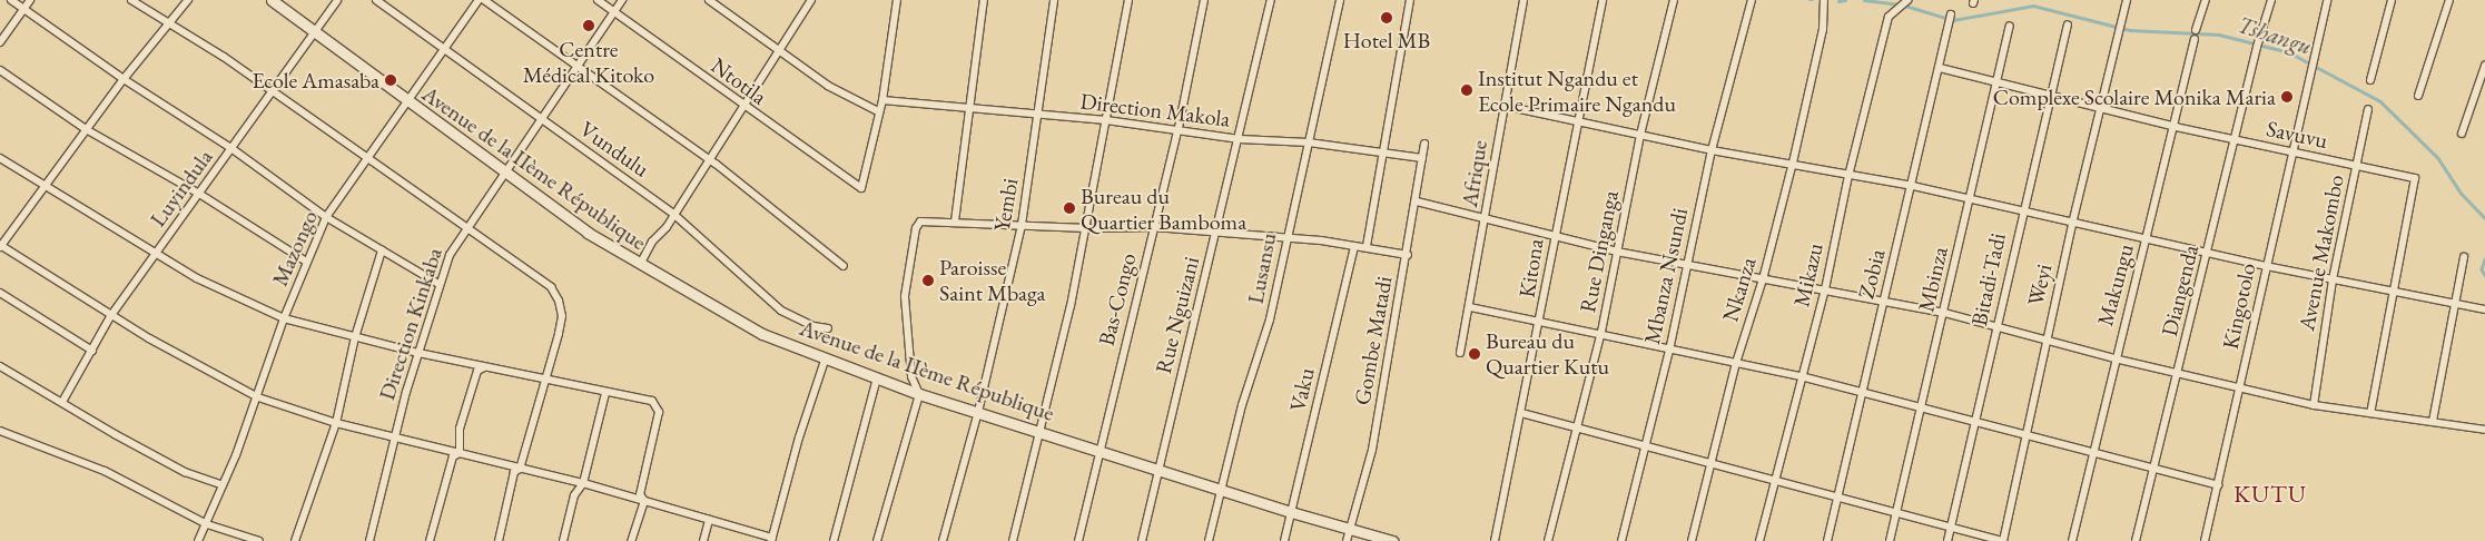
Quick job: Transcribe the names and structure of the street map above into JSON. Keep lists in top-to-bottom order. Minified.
{"streets":{"street":["Ntotila","Direction Makola","Savuvu","Vundulu","Avenue de la IIème République","Afrique","Luyindula","Yembi","Mazongo","Rue Dinganga","Avenue Makombo","Lusansu","Kitona","Zobia","Mikazu","Mbanza Nsundi","Mbinza","Bitadi-Tadi","Weyi","Makungu","Nkanza","Diangenda","Bas-Congo","Kingotolo","Rue Nguizani","Direction Kinkaba","Gombe Matadi","Vaku"]},"crossings":[["Ntotila","Direction Kinkaba"],["Direction Makola","Yembi"],["Direction Makola","Lusansu"],["Direction Makola","Bas-Congo"],["Direction Makola","Rue Nguizani"],["Direction Makola","Gombe Matadi"],["Savuvu","Avenue Makombo"],["Savuvu","Zobia"],["Savuvu","Mbinza"],["Savuvu","Bitadi-Tadi"],["Savuvu","Weyi"],["Savuvu","Makungu"],["Savuvu","Diangenda"],["Savuvu","Kingotolo"],["Vundulu","Mazongo"],["Vundulu","Direction Kinkaba"],["Avenue de la IIème République","Luyindula"],["Avenue de la IIème République","Yembi"],["Avenue de la IIème République","Mazongo"],["Avenue de la IIème République","Lusansu"],["Avenue de la IIème République","Bas-Congo"],["Avenue de la IIème République","Rue Nguizani"],["Avenue de la IIème République","Direction Kinkaba"],["Avenue de la IIème République","Gombe Matadi"],["Avenue de la IIème République","Vaku"]],"districts":["KUTU"],"water":["Tshangu"],"places":["Hotel MB","Centre Médical Kitoko","Ecole Amasaba","Institut Ngandu et Ecole Primaire Ngandu","Complexe Scolaire Monika Maria","Bureau du Quartier Bamboma","Paroisse Saint Mbaga","Bureau du Quartier Kutu"]}
